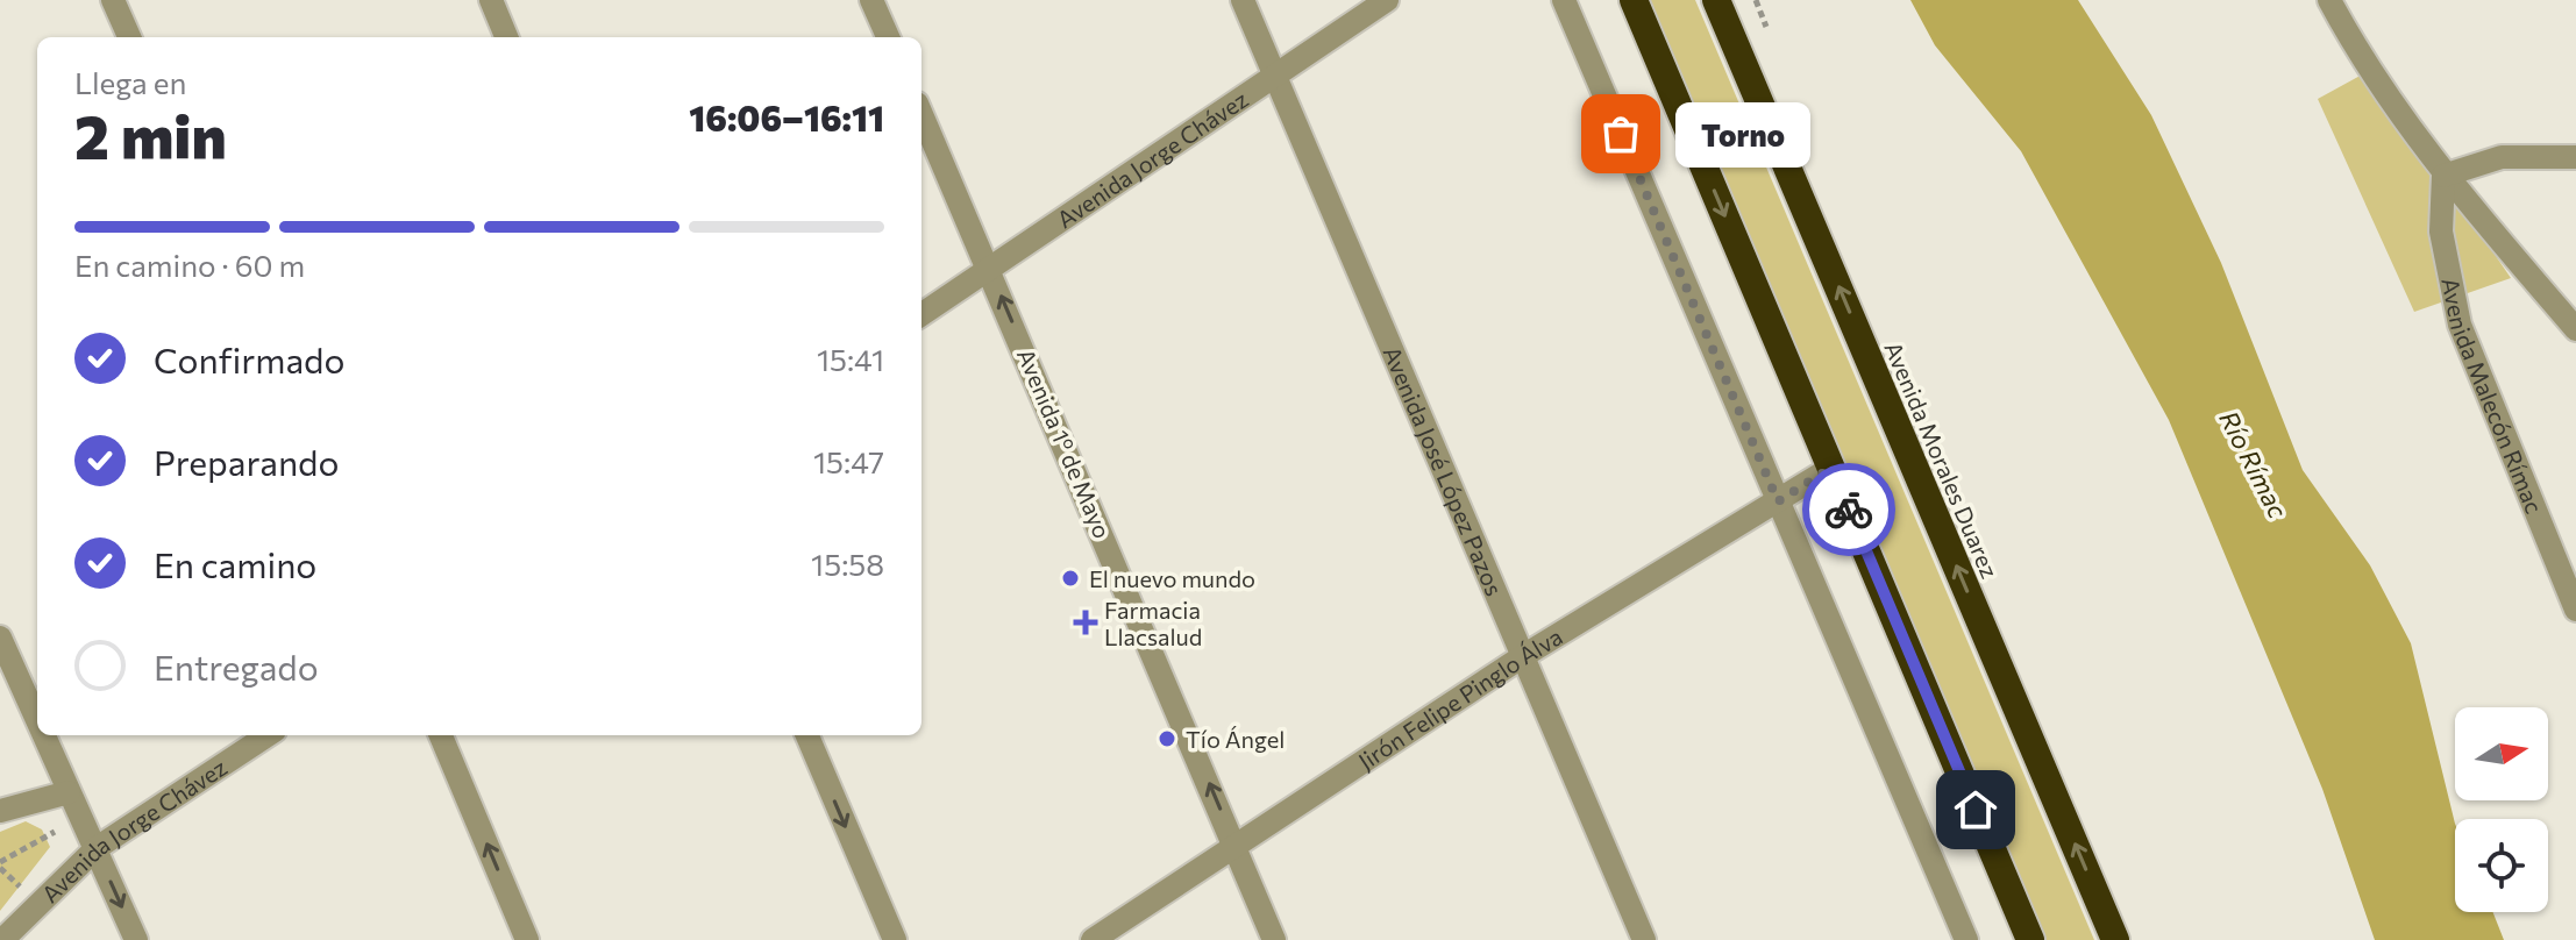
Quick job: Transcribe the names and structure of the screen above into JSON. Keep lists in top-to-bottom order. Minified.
{"streets":{"highway":["Avenida Morales Duarez"],"street":["Avenida Jorge Chávez","Avenida Malecón Rímac","Avenida 1º de Mayo","Avenida José López Pazos","Jirón Felipe Pinglo Álva"]},"crossings":[["Avenida Jorge Chávez","Avenida 1º de Mayo"],["Avenida Jorge Chávez","Avenida José López Pazos"],["Avenida 1º de Mayo","Jirón Felipe Pinglo Álva"],["Avenida José López Pazos","Jirón Felipe Pinglo Álva"]],"one_way":["Avenida 1º de Mayo"],"water":["Río Rímac"],"places":{"other":["Torno","El nuevo mundo","Tío Ángel"],"health":["Farmacia Llacsalud"]},"north":"right","page":{"heading":["2 min","Llega en","16:06–16:11"],"bubble":"Torno","bar":"En camino · 60 m","list":[["Confirmado","15:41"],["Preparando","15:47"],["En camino","15:58"],"Entregado"]}}
